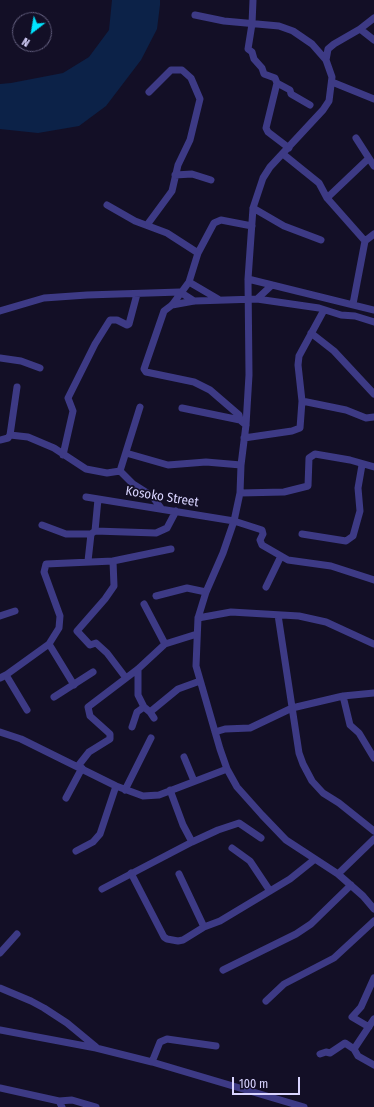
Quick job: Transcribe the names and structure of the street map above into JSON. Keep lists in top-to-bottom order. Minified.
{"streets":{"street":["Kosoko Street"]},"scale_bar":"100 m","north":"bottom left"}
